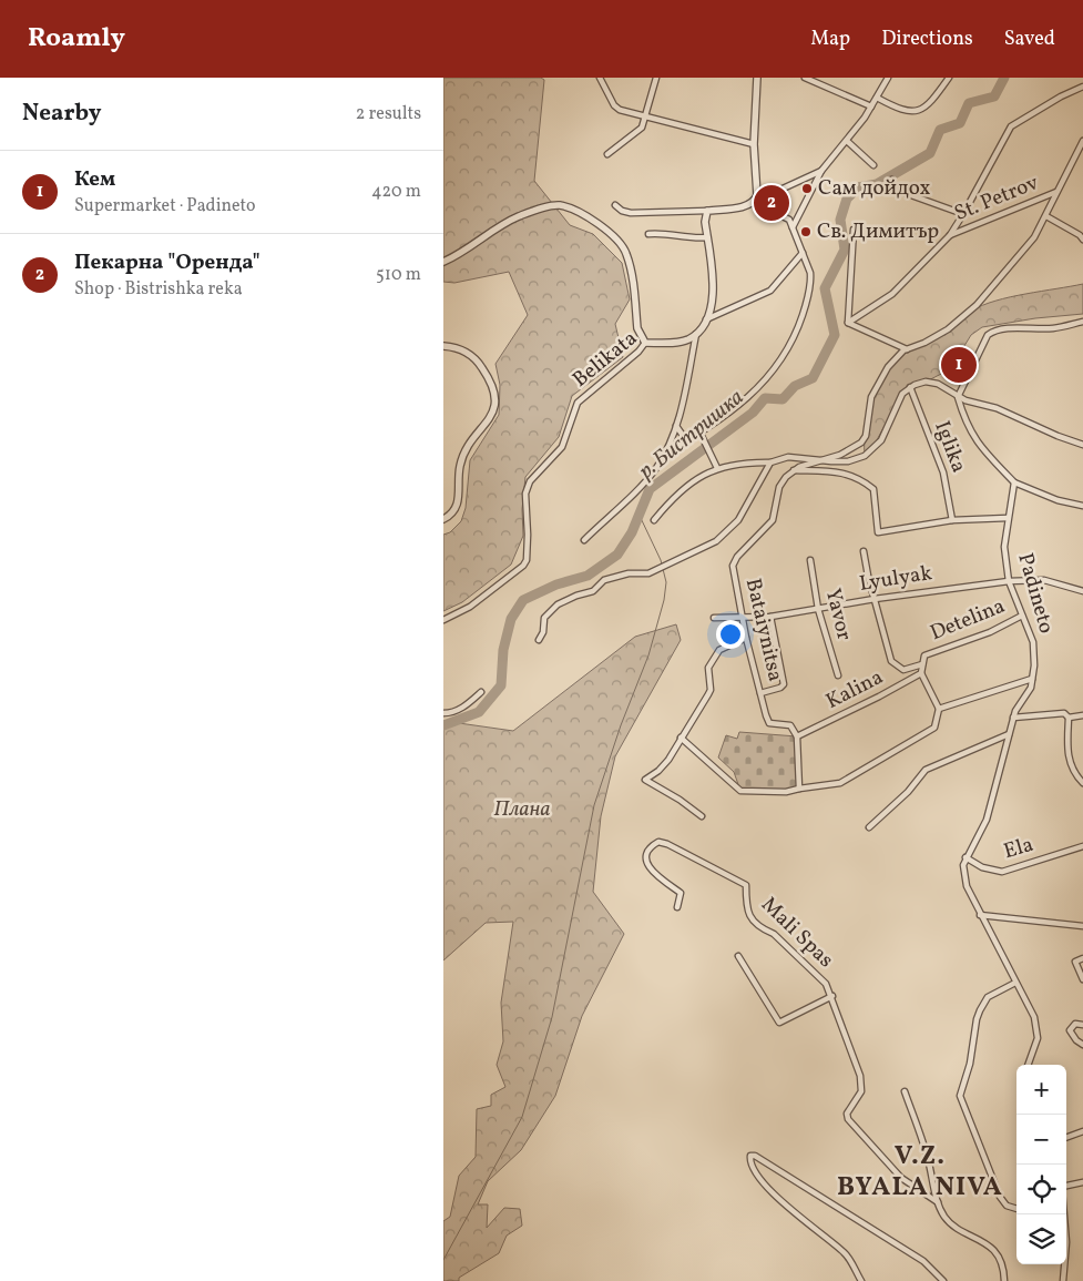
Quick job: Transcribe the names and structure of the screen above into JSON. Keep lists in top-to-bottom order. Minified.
{"streets":{"street":["St. Petrov","Belikata","Iglika","Lyulyak","Padineto","Yavor","Detelina","Bataiynitsa","Kalina","Ela","Mali Spas"]},"crossings":[["Lyulyak","Padineto"],["Lyulyak","Yavor"],["Lyulyak","Bataiynitsa"],["Padineto","Detelina"],["Padineto","Ela"],["Bataiynitsa","Kalina"]],"districts":["V.Z. BYALA NIVA"],"water":["р. Бистришка"],"parks":["Плана"],"places":["Сам дойдох","Св. Димитър"],"page":{"header":"Roamly","nav":["Map","Directions","Saved"],"heading":["Nearby","2 results"],"list":[{"mark":"1","name":"Кем","note":"Supermarket · Padineto","value":"420 m"},{"mark":"2","name":"Пекарна \"Оренда\"","note":"Shop · Bistrishka reka","value":"510 m"}],"pins":["2","1"],"map_buttons":["+","−"]}}
